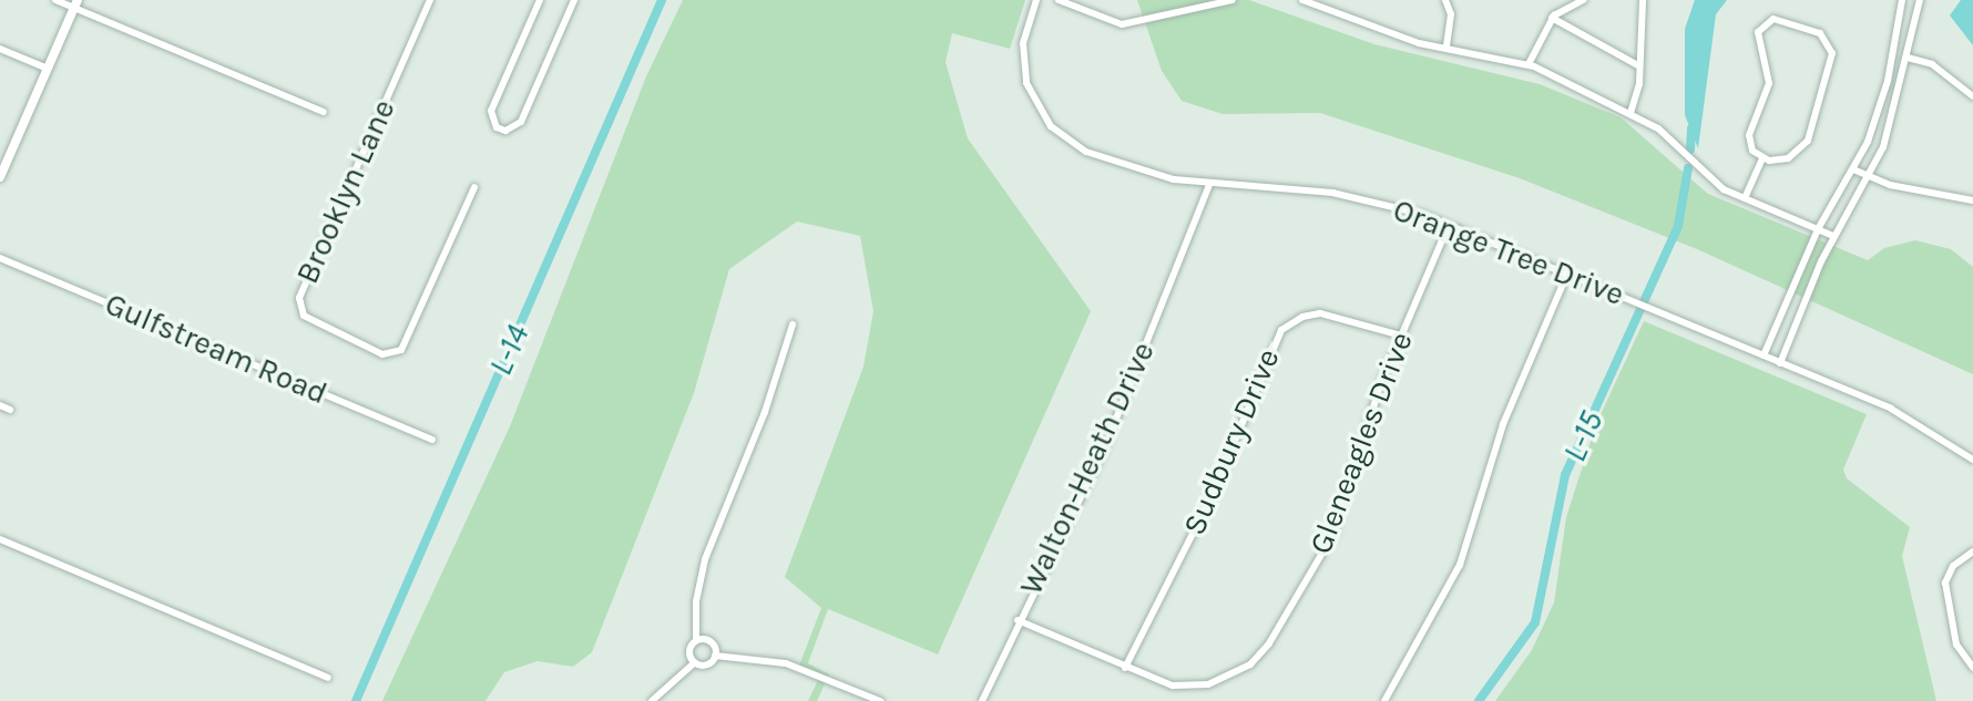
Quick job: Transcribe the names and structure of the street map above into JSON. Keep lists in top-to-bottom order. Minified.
{"streets":{"street":["Brooklyn Lane","Orange Tree Drive","Gulfstream Road","Sudbury Drive","Gleneagles Drive","Walton-Heath Drive"]},"crossings":[["Orange Tree Drive","Gleneagles Drive"],["Orange Tree Drive","Walton-Heath Drive"],["Sudbury Drive","Gleneagles Drive"],["Gleneagles Drive","Walton-Heath Drive"]],"water":["L-14","L-15"]}
